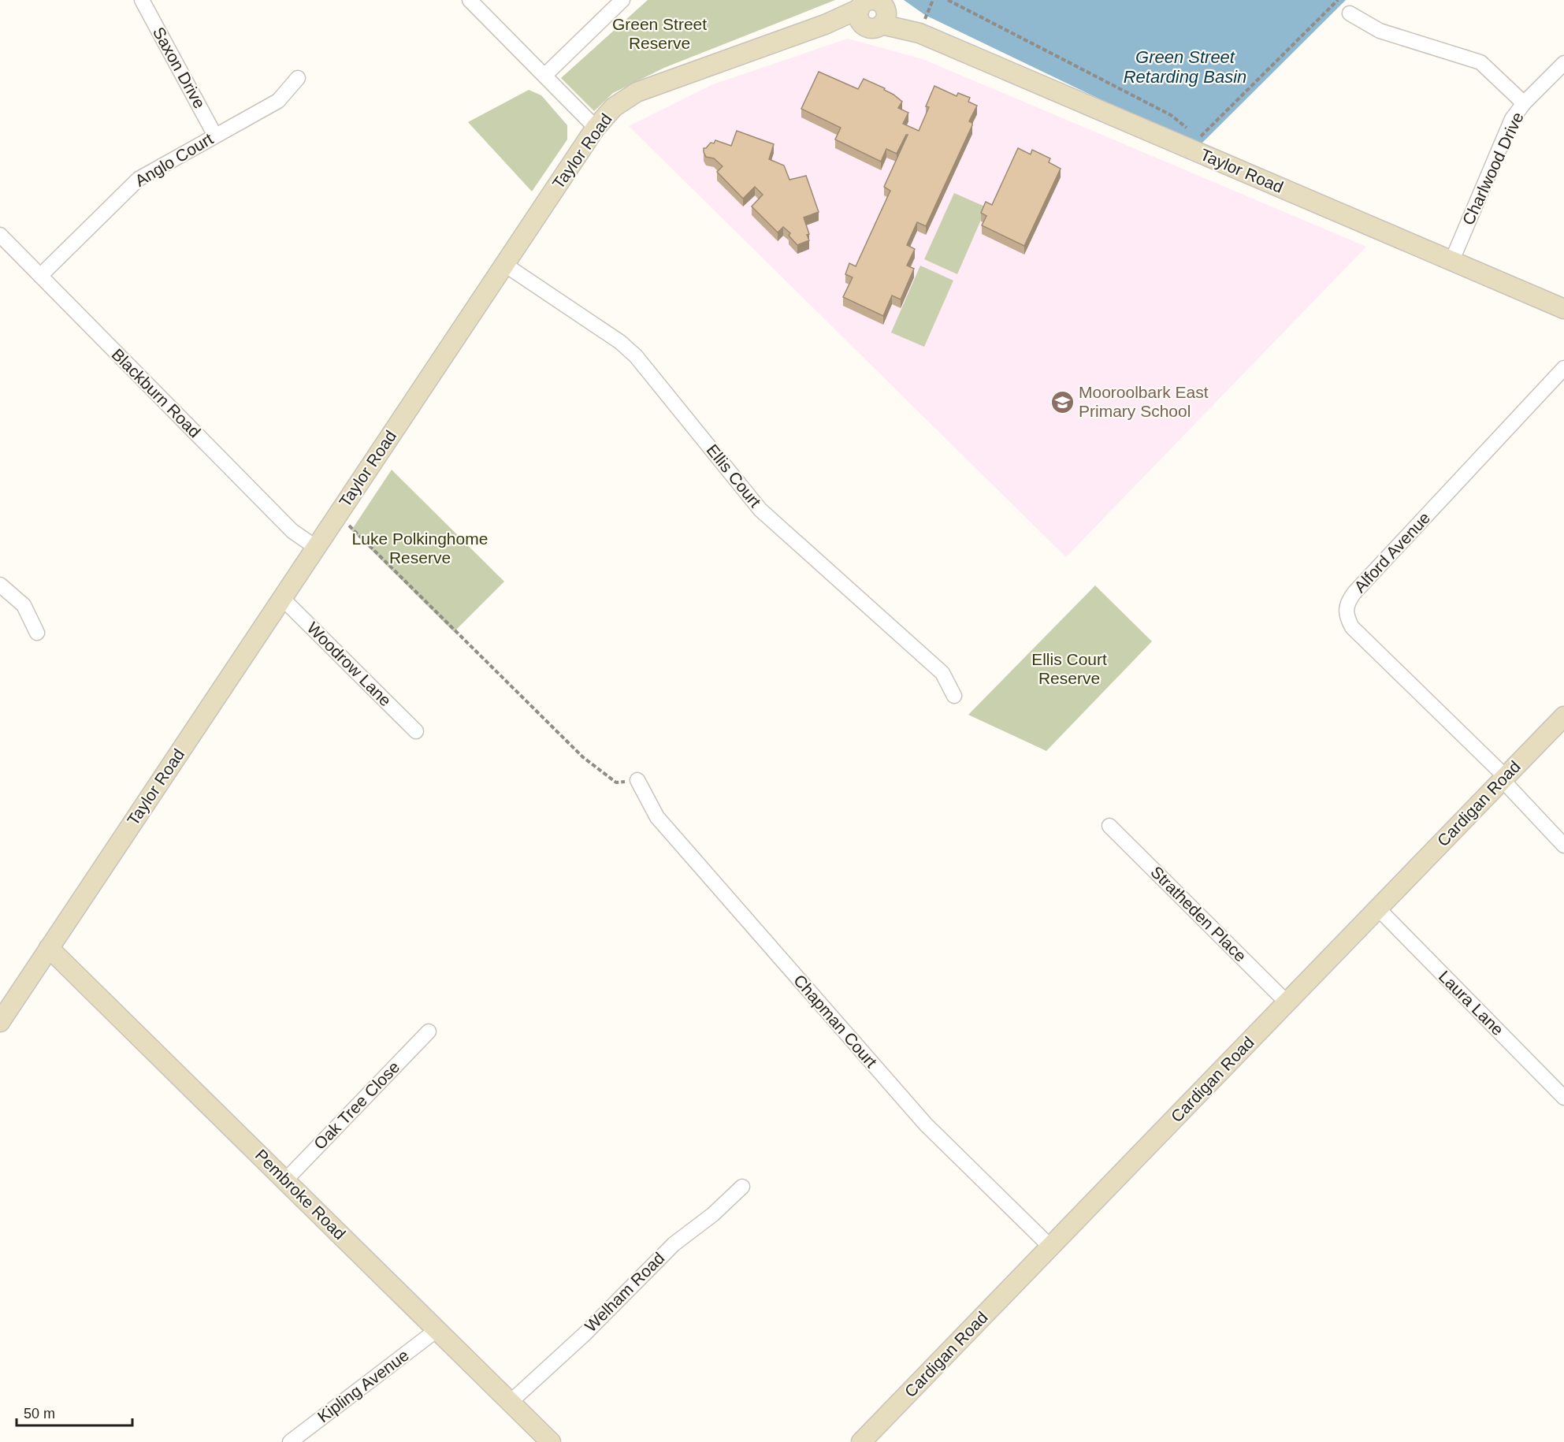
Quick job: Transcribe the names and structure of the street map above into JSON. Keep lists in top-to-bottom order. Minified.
{"streets":{"street":["Saxon Drive","Taylor Road","Anglo Court","Charlwood Drive","Blackburn Road","Ellis Court","Alford Avenue","Woodrow Lane","Cardigan Road","Stratheden Place","Laura Lane","Chapman Court","Oak Tree Close","Pembroke Road","Welham Road","Kipling Avenue"]},"crossings":[["Saxon Drive","Anglo Court"],["Taylor Road","Charlwood Drive"],["Taylor Road","Blackburn Road"],["Taylor Road","Ellis Court"],["Taylor Road","Woodrow Lane"],["Taylor Road","Pembroke Road"],["Anglo Court","Blackburn Road"],["Alford Avenue","Cardigan Road"],["Cardigan Road","Stratheden Place"],["Cardigan Road","Laura Lane"],["Cardigan Road","Chapman Court"],["Oak Tree Close","Pembroke Road"],["Pembroke Road","Welham Road"],["Pembroke Road","Kipling Avenue"]],"water":["Green Street Retarding Basin"],"parks":["Green Street Reserve","Luke Polkinghome Reserve","Ellis Court Reserve"],"places":{"school or university":["Mooroolbark East Primary School"]},"scale_bar":"50 m"}
